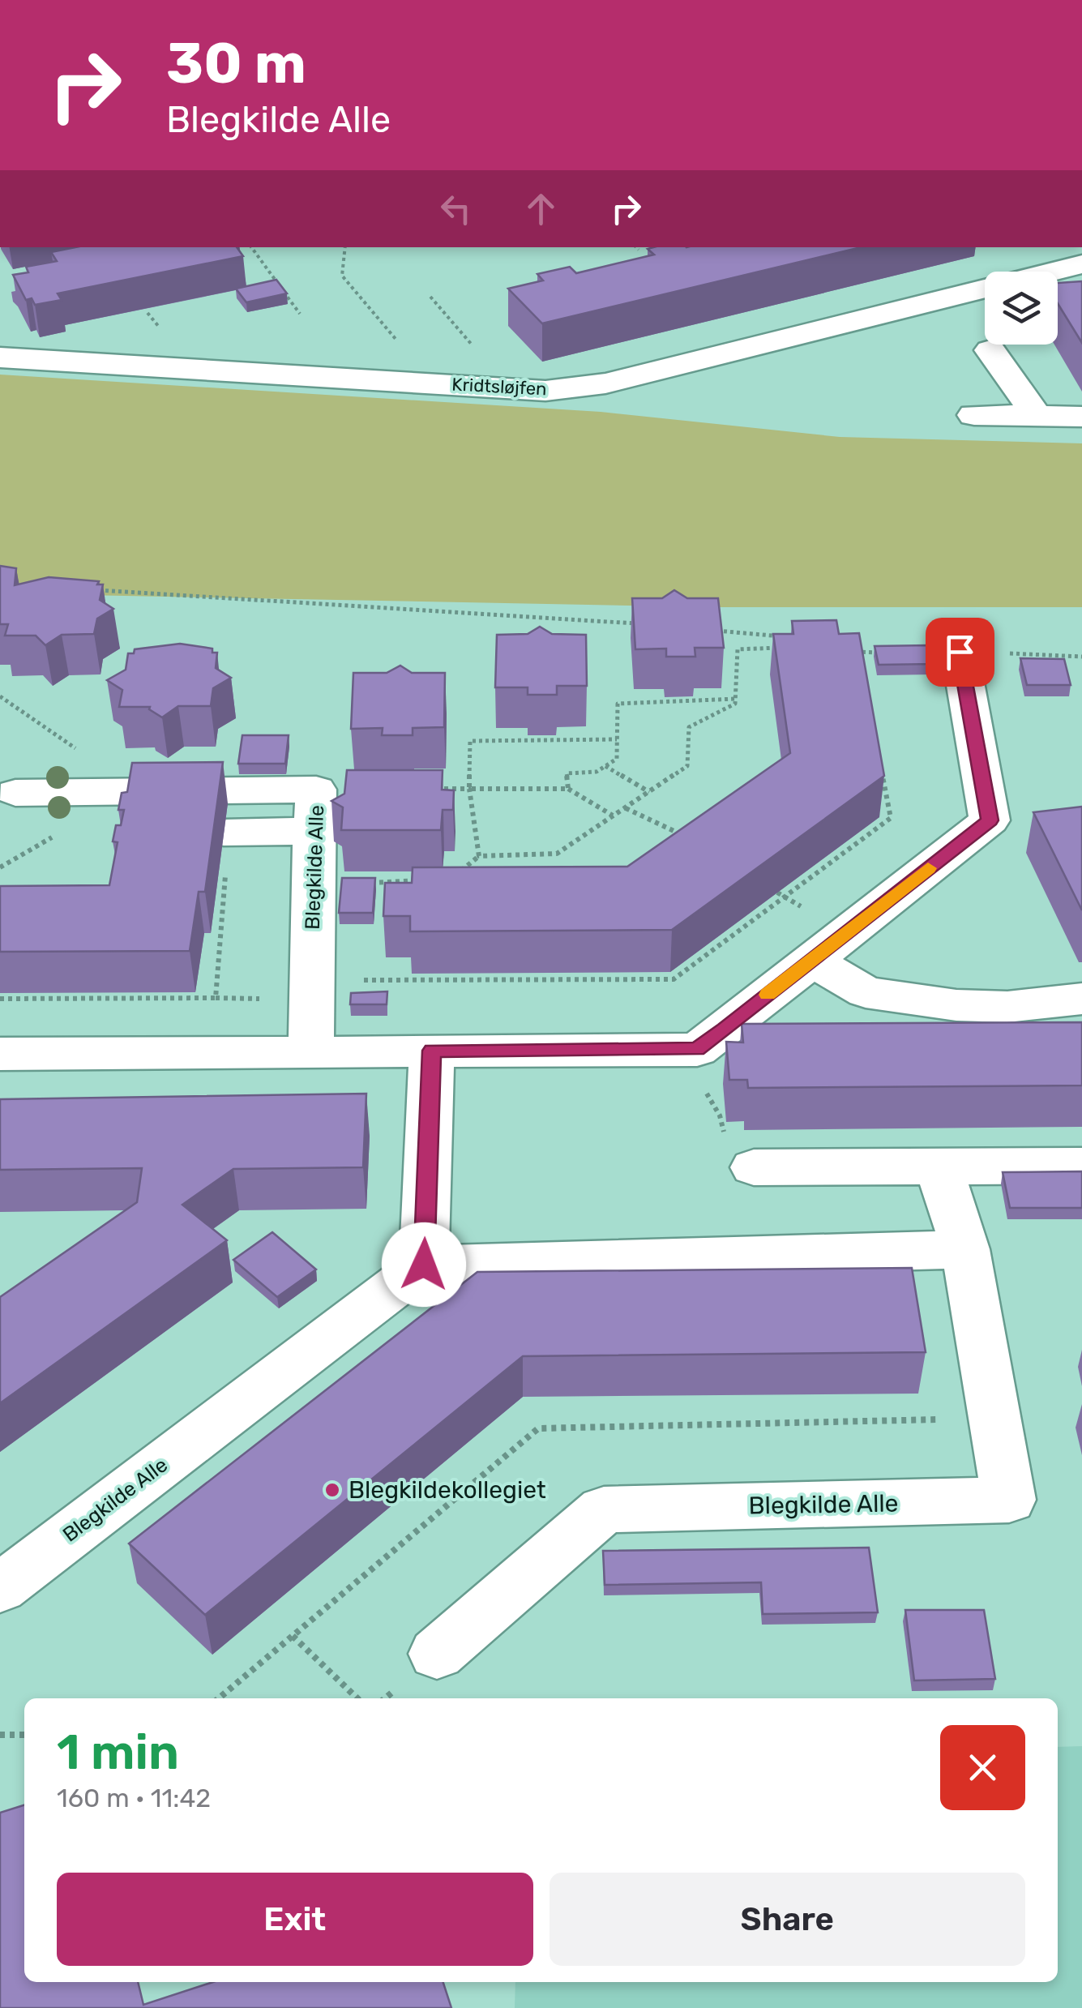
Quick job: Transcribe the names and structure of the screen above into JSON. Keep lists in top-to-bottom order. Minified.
{"streets":{"street":["Kridtsløjfen","Blegkilde Alle"]},"places":["Blegkildekollegiet"],"page":{"turn":["30 m","Blegkilde Alle"],"heading":["1 min","160 m · 11:42"],"buttons":["Exit","Share"]}}
